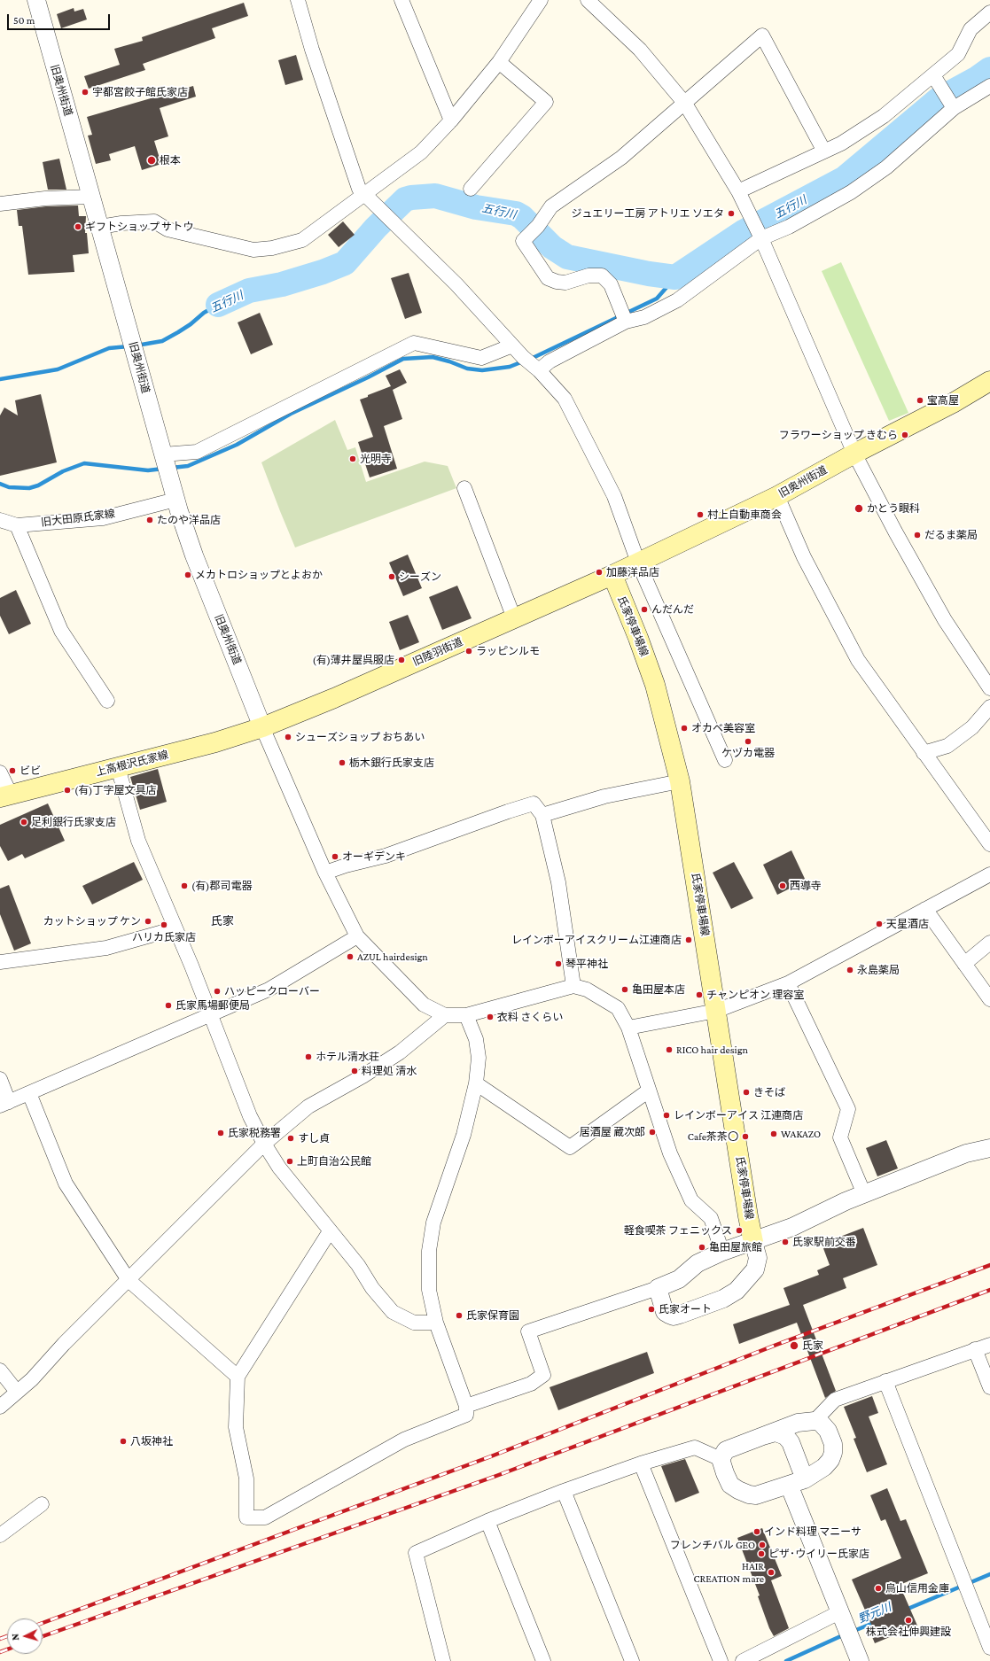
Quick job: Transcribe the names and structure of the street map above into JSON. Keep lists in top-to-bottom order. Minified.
{"streets":{"main road":["旧奥州街道","氏家停車場線","旧陸羽街道","上高根沢氏家線"],"street":["旧大田原氏家線"]},"crossings":[["旧奥州街道","旧大田原氏家線"],["旧奥州街道","氏家停車場線"],["旧奥州街道","旧陸羽街道"],["旧奥州街道","上高根沢氏家線"],["氏家停車場線","旧陸羽街道"],["旧陸羽街道","上高根沢氏家線"]],"districts":["氏家"],"water":["五行川","野元川"],"places":["宇都宮餃子館氏家店","根本","ジュエリー工房 アトリエ ソエタ","ギフトショップ サトウ","宝高屋","フラワーショップ きむら","光明寺","かとう眼科","村上自動車商会","たのや洋品店","だるま薬局","加藤洋品店","メカトロショップとよおか","シーズン","んだんだ","ラッピンルモ","(有)薄井屋呉服店","オカベ美容室","シューズショップ おちあい","ケヅカ電器","栃木銀行氏家支店","ビビ","(有)丁字屋文具店","足利銀行氏家支店","オーギデンキ","(有)郡司電器","西導寺","カットショップ ケン","天星酒店","ハリカ氏家店","レインボーアイスクリーム江連商店","AZUL hairdesign","琴平神社","永島薬局","亀田屋本店","ハッピークローバー","チャンピオン 理容室","氏家馬場郵便局","衣料 さくらい","RICO hair design","ホテル清水荘","料理処 清水","きそば","レインボーアイス 江連商店","居酒屋 蔵次郎","氏家税務署","WAKAZO","Cafe茶茶〇","すし貞","上町自治公民館","軽食喫茶 フェニックス","氏家駅前交番","亀田屋旅館","氏家オート","氏家保育園","氏家","八坂神社","インド料理 マニーサ","フレンチバル GEO","ピザ･ウイリー氏家店","HAIR CREATION mare","烏山信用金庫","株式会社伸興建設"],"scale_bar":"50 m","north":"left"}
